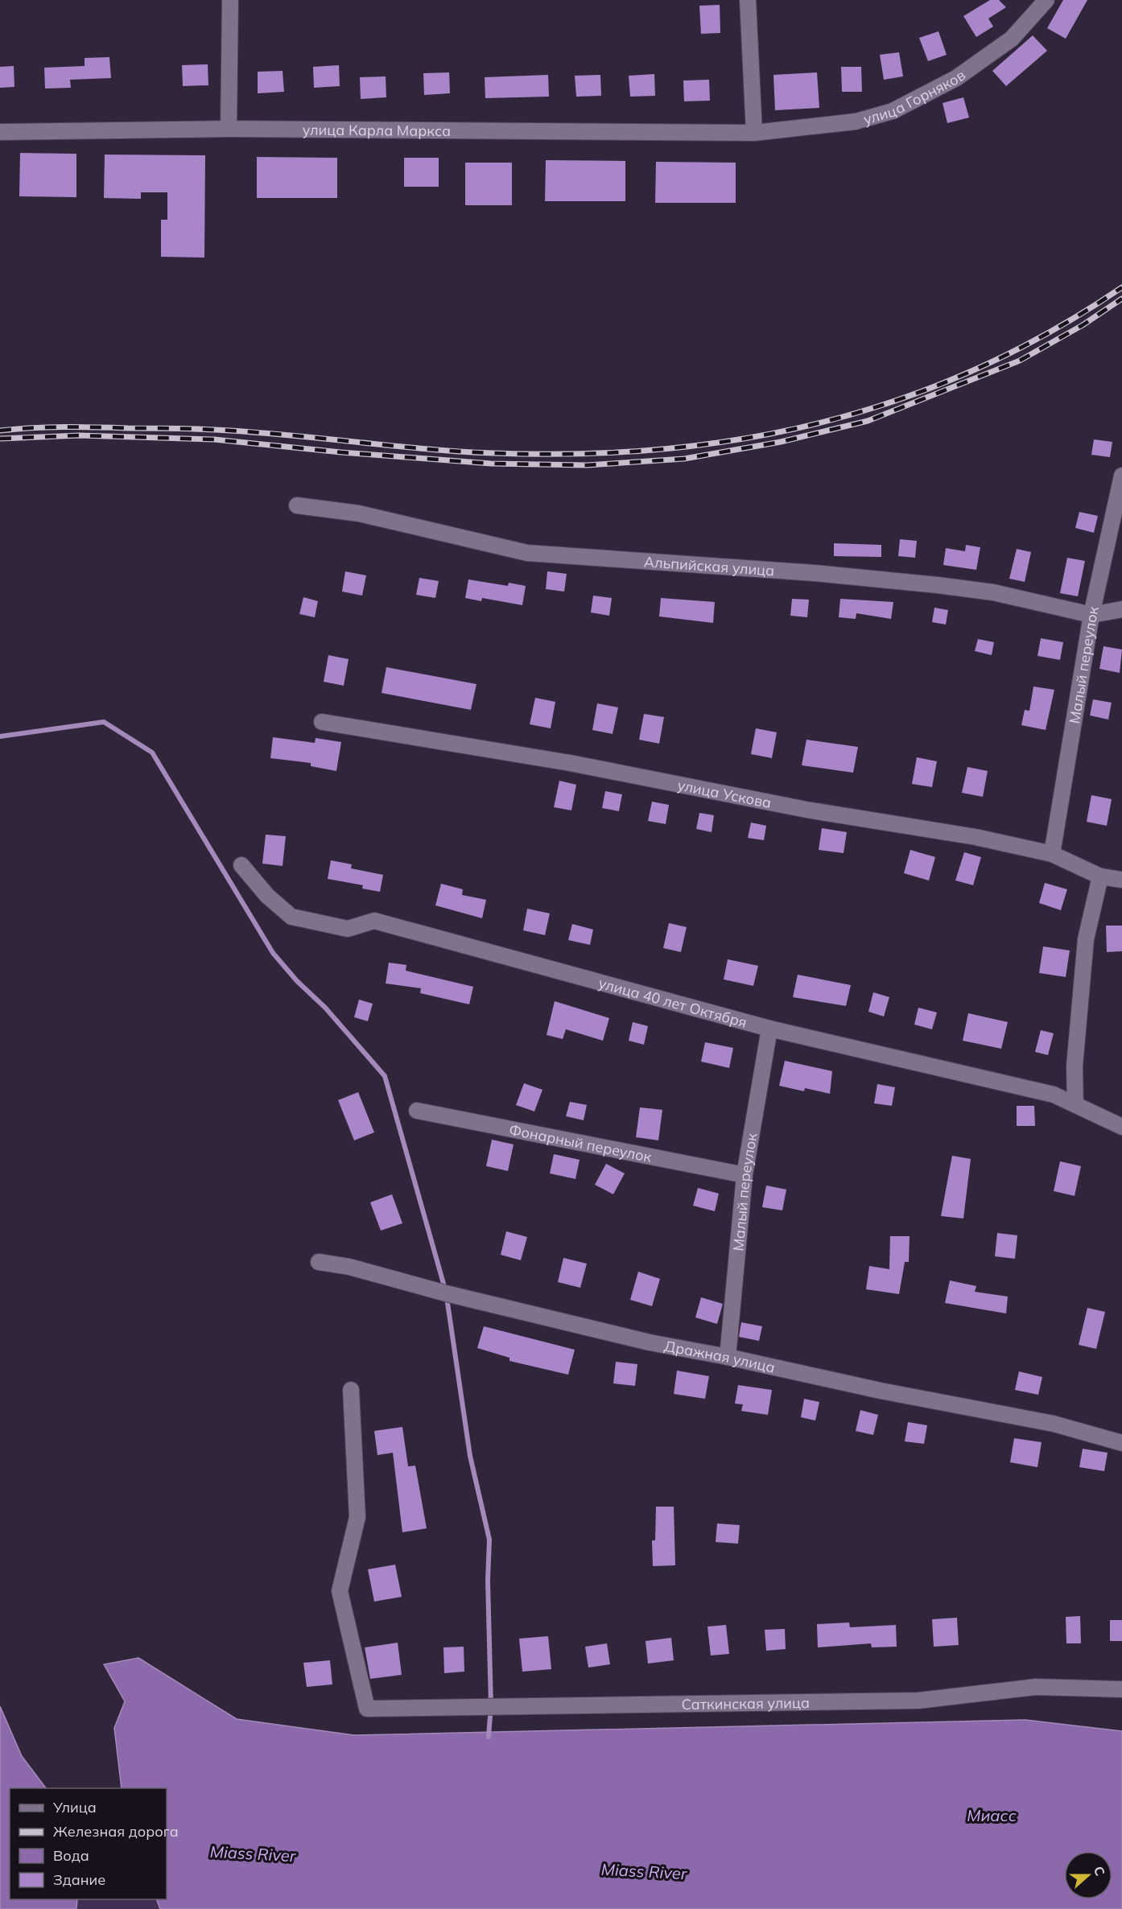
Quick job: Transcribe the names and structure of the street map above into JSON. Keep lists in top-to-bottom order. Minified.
{"streets":{"street":["улица Горняков","улица Карла Маркса","Альпийская улица","Малый переулок","улица Ускова","улица 40 лет Октября","Фонарный переулок","Дражная улица","Саткинская улица"]},"crossings":[["улица Горняков","улица Карла Маркса"],["Альпийская улица","Малый переулок"],["Малый переулок","улица Ускова"],["Малый переулок","улица 40 лет Октября"],["Малый переулок","Фонарный переулок"],["Малый переулок","Дражная улица"]],"water":["Миасс","Miass River"],"legend":["Улица","Железная дорога","Вода","Здание"],"north":"right"}
